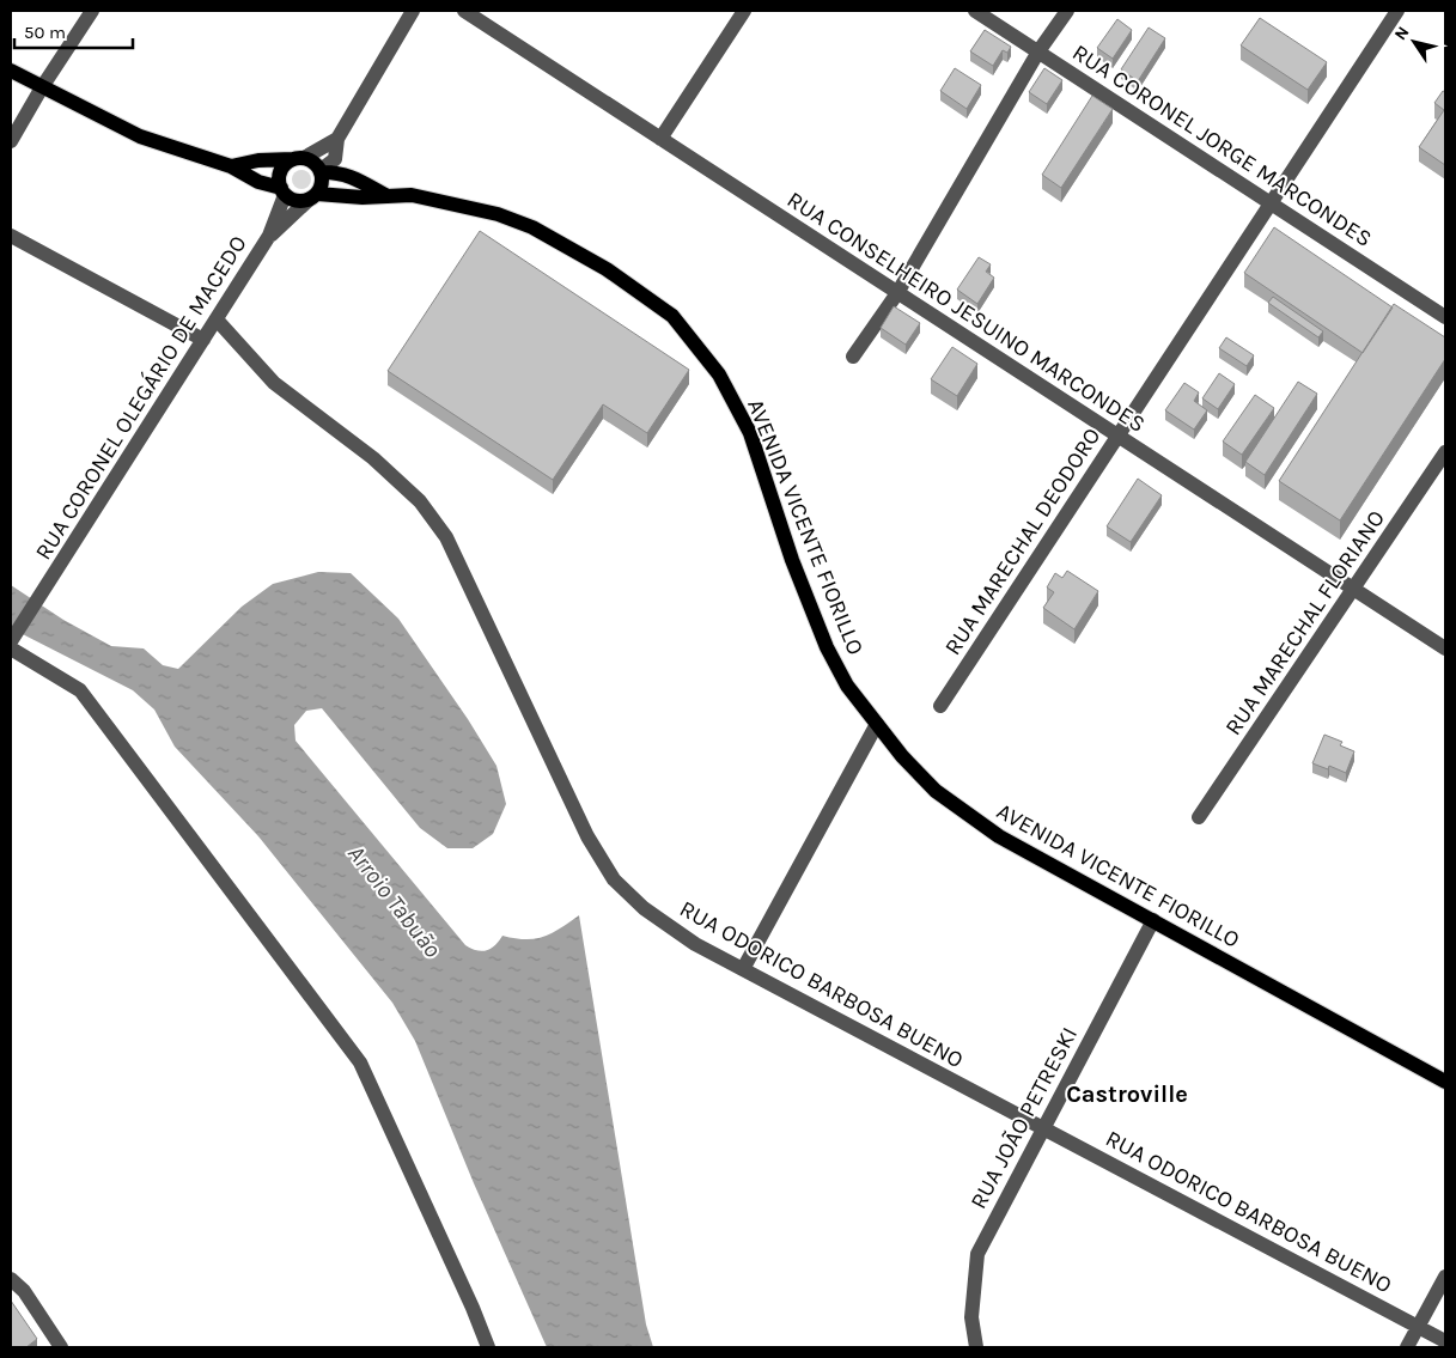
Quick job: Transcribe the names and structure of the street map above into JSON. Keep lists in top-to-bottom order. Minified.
{"streets":{"main road":["AVENIDA VICENTE FIORILLO"],"street":["RUA CORONEL JORGE MARCONDES","RUA CONSELHEIRO JESUINO MARCONDES","RUA CORONEL OLEGÁRIO DE MACEDO","RUA MARECHAL DEODORO","RUA MARECHAL FLORIANO","RUA ODORICO BARBOSA BUENO","RUA JOÃO PETRESKI"]},"crossings":[["RUA CORONEL JORGE MARCONDES","RUA MARECHAL DEODORO"],["RUA CONSELHEIRO JESUINO MARCONDES","RUA MARECHAL DEODORO"],["RUA CONSELHEIRO JESUINO MARCONDES","RUA MARECHAL FLORIANO"],["RUA CORONEL OLEGÁRIO DE MACEDO","RUA ODORICO BARBOSA BUENO"],["AVENIDA VICENTE FIORILLO","RUA JOÃO PETRESKI"],["RUA ODORICO BARBOSA BUENO","RUA JOÃO PETRESKI"]],"districts":["Castroville"],"water":["Arroio Tabuão"],"scale_bar":"50 m","north":"top left"}
